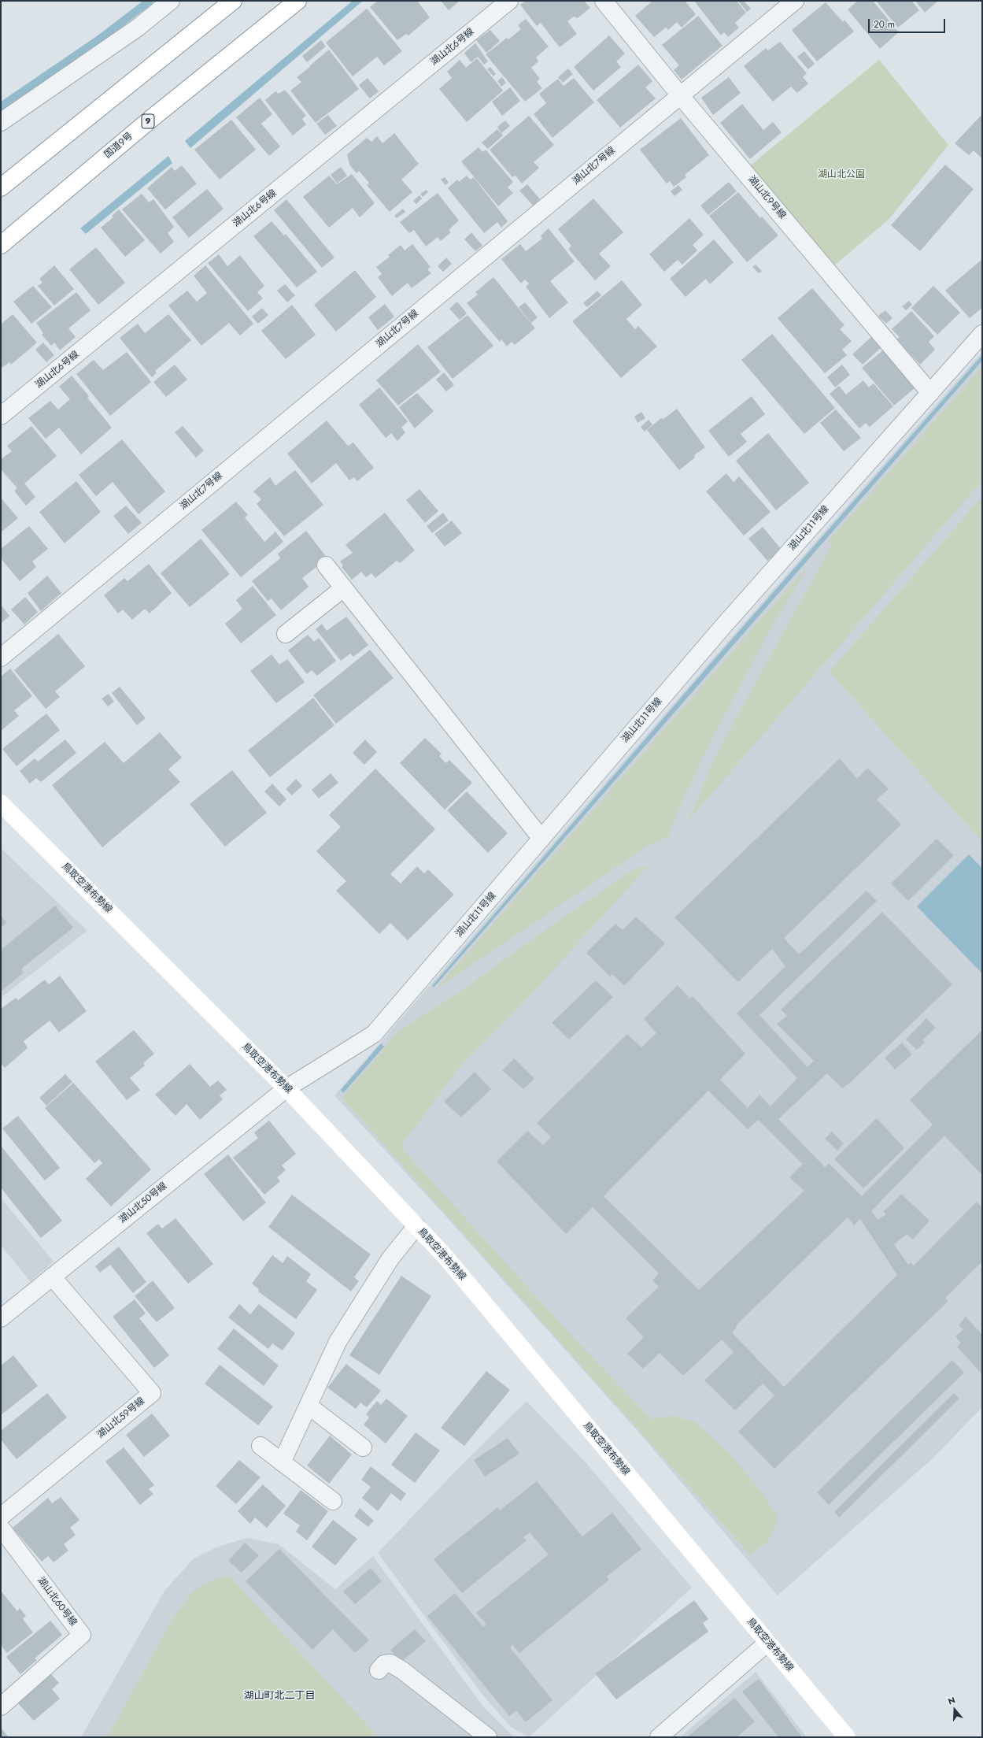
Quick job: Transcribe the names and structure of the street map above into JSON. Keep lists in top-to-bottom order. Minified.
{"streets":{"main road":["9","国道9号","鳥取空港布勢線"],"street":["湖山北6号線","湖山北7号線","湖山北9号線","湖山北11号線","湖山北50号線","湖山北59号線","湖山北60号線"]},"crossings":[["湖山北7号線","湖山北9号線"],["湖山北9号線","湖山北11号線"],["湖山北11号線","鳥取空港布勢線"],["湖山北11号線","湖山北50号線"],["鳥取空港布勢線","湖山北50号線"],["湖山北50号線","湖山北59号線"]],"districts":["湖山町北二丁目"],"parks":["湖山北公園"],"scale_bar":"20 m","north":"top"}
